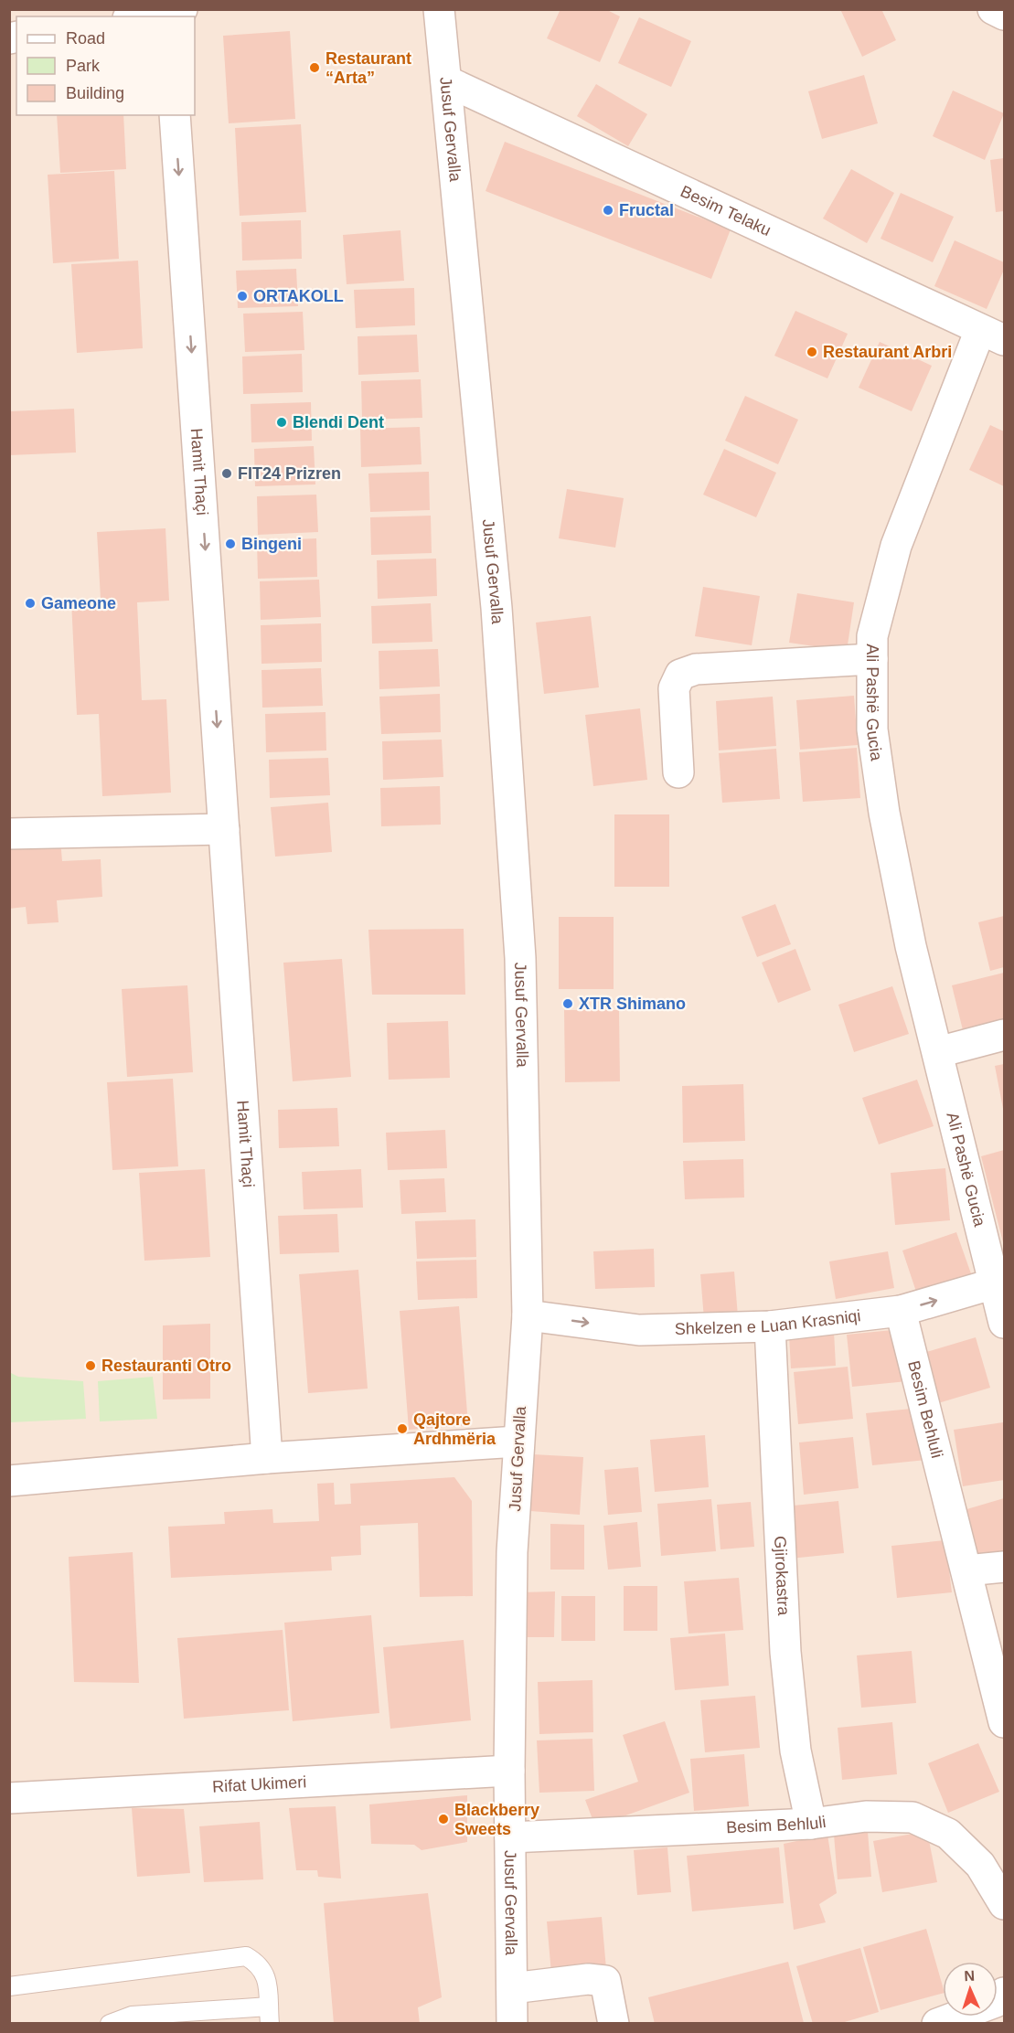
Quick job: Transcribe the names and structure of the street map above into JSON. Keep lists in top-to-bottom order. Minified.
{"streets":{"street":["Jusuf Gervalla","Besim Telaku","Hamit Thaçi","Ali Pashë Gucia","Shkelzen e Luan Krasniqi","Besim Behluli","Gjirokastra","Rifat Ukimeri"]},"crossings":[["Jusuf Gervalla","Besim Telaku"],["Jusuf Gervalla","Shkelzen e Luan Krasniqi"],["Jusuf Gervalla","Besim Behluli"],["Jusuf Gervalla","Rifat Ukimeri"],["Besim Telaku","Ali Pashë Gucia"],["Ali Pashë Gucia","Shkelzen e Luan Krasniqi"],["Shkelzen e Luan Krasniqi","Besim Behluli"],["Shkelzen e Luan Krasniqi","Gjirokastra"],["Besim Behluli","Gjirokastra"]],"one_way":["Hamit Thaçi","Shkelzen e Luan Krasniqi"],"places":["Restaurant “Arta”","Fructal","ORTAKOLL","Restaurant Arbri","Blendi Dent","FIT24 Prizren","Bingeni","Gameone","XTR Shimano","Restauranti Otro","Qajtore Ardhmëria","Blackberry Sweets"],"legend":["Road","Park","Building"],"north":"top"}
